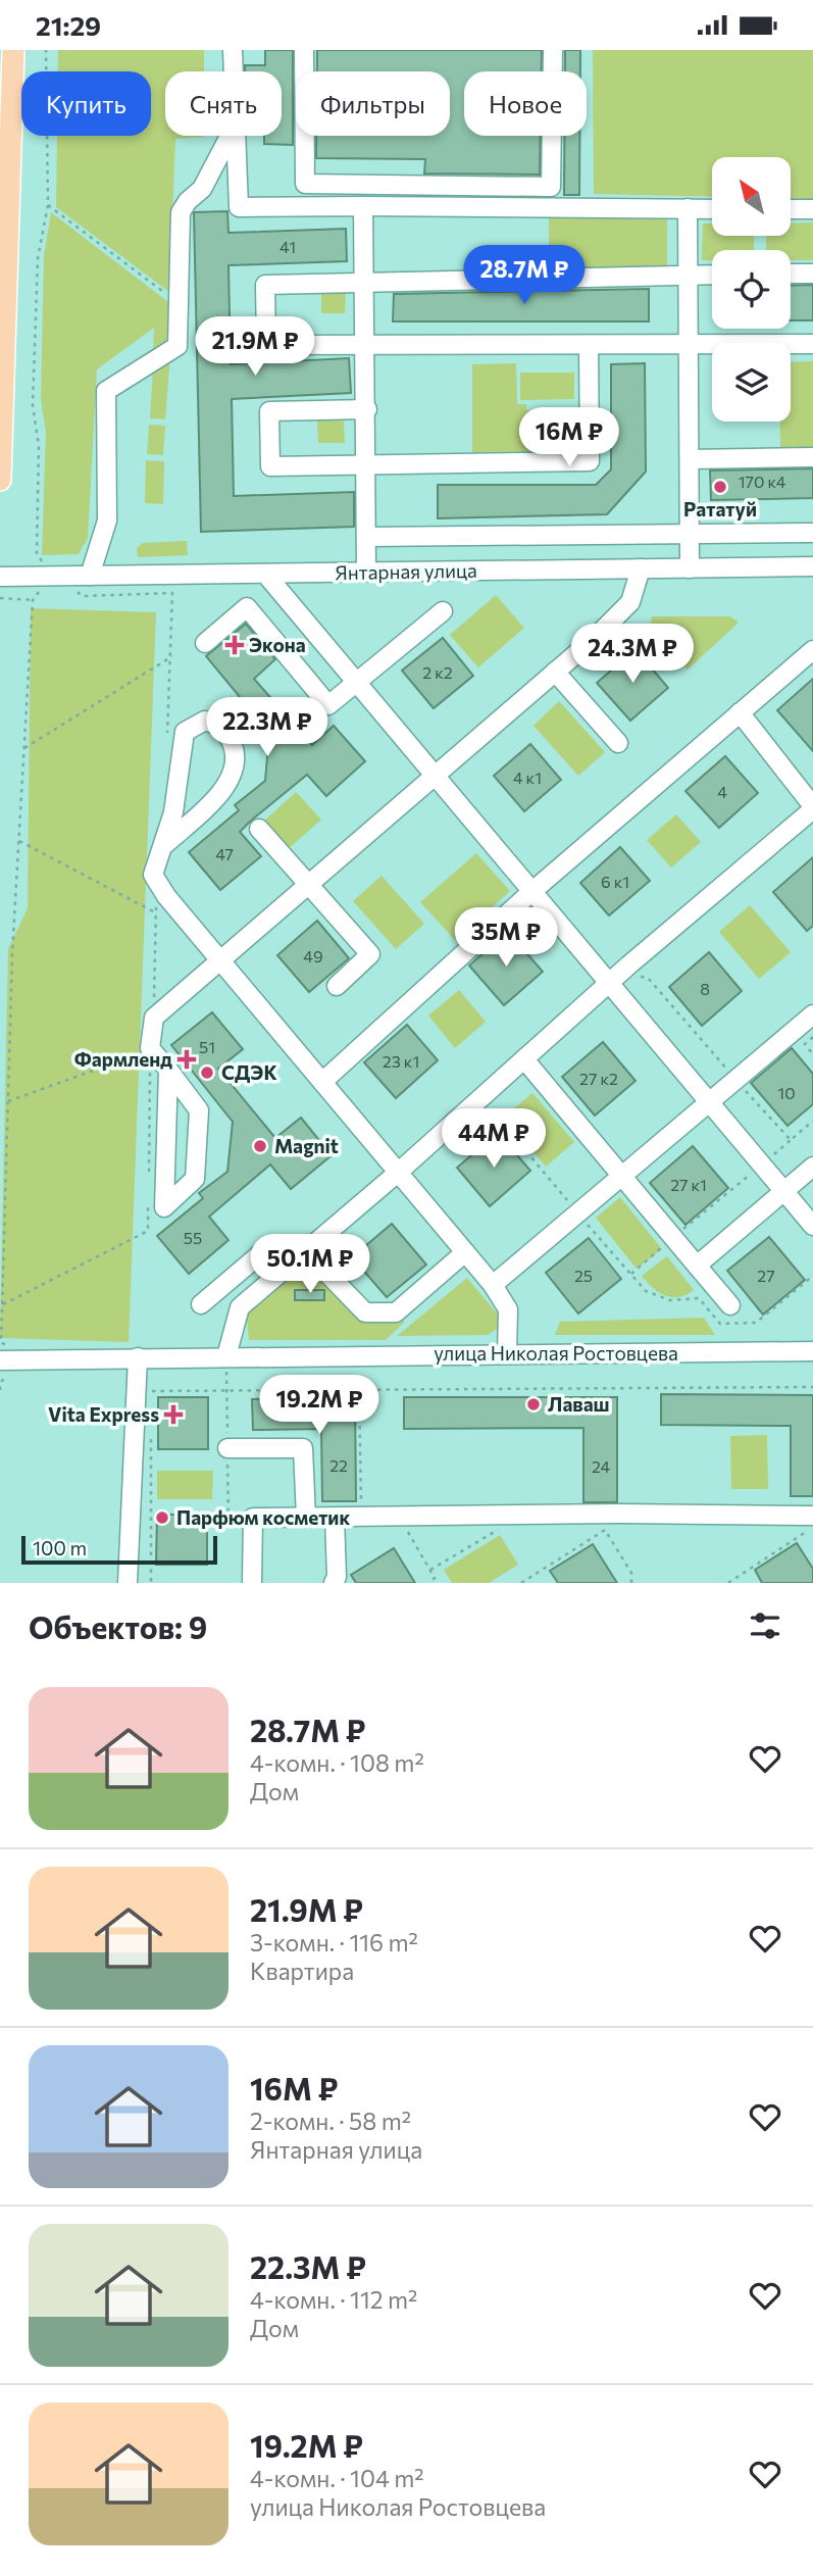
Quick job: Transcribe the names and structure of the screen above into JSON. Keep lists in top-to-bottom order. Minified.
{"streets":{"street":["Янтарная улица","улица Николая Ростовцева"]},"places":{"other":["Рататуй","СДЭК","Magnit","Лаваш","Парфюм косметик"],"health":["Экона","Фармленд","Vita Express"]},"house_numbers":["41","170 к4","2 к2","4 к1","4","47","6 к1","49","8","51","23 к1","27 к2","10","27 к1","55","25","27","22","24"],"scale_bar":"100 m","north":"top left","page":{"status":"21:29","chip":["Купить","Снять","Фильтры","Новое"],"price":["28.7M ₽","21.9M ₽","16M ₽","24.3M ₽","22.3M ₽","35M ₽","44M ₽","50.1M ₽","19.2M ₽"],"scale":"100 m","heading":"Объектов: 9","list":[{"name":"28.7M ₽","note":"4-комн. · 108 m² · Дом"},{"name":"21.9M ₽","note":"3-комн. · 116 m² · Квартира"},{"name":"16M ₽","note":"2-комн. · 58 m² · Янтарная улица"},{"name":"22.3M ₽","note":"4-комн. · 112 m² · Дом"},{"name":"19.2M ₽","note":"4-комн. · 104 m² · улица Николая Ростовцева"}]}}
